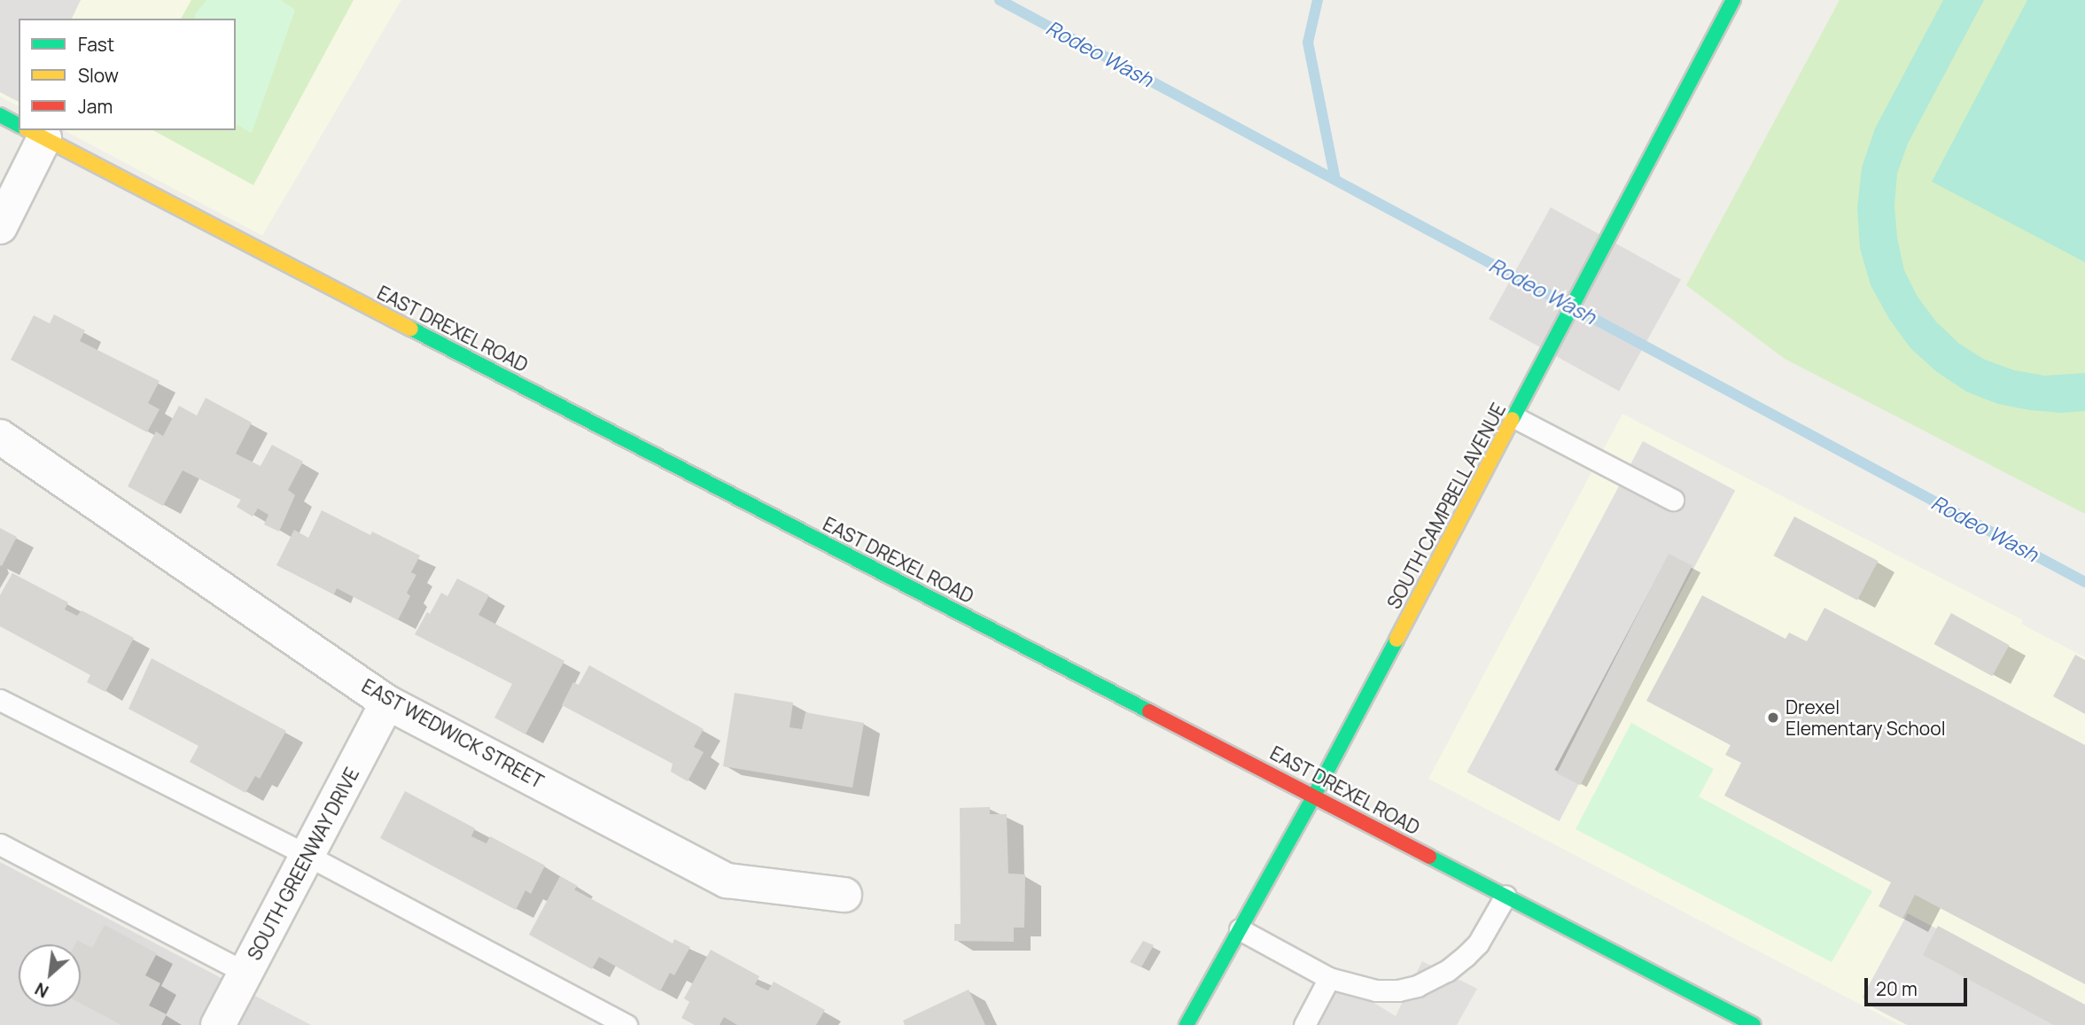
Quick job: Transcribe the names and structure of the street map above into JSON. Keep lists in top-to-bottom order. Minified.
{"streets":{"street":["EAST DREXEL ROAD","SOUTH CAMPBELL AVENUE","EAST WEDWICK STREET","SOUTH GREENWAY DRIVE"]},"crossings":[["EAST DREXEL ROAD","SOUTH CAMPBELL AVENUE"],["EAST WEDWICK STREET","SOUTH GREENWAY DRIVE"]],"water":["Rodeo Wash"],"places":["Drexel Elementary School"],"legend":["Fast","Slow","Jam"],"scale_bar":"20 m","north":"bottom left"}
